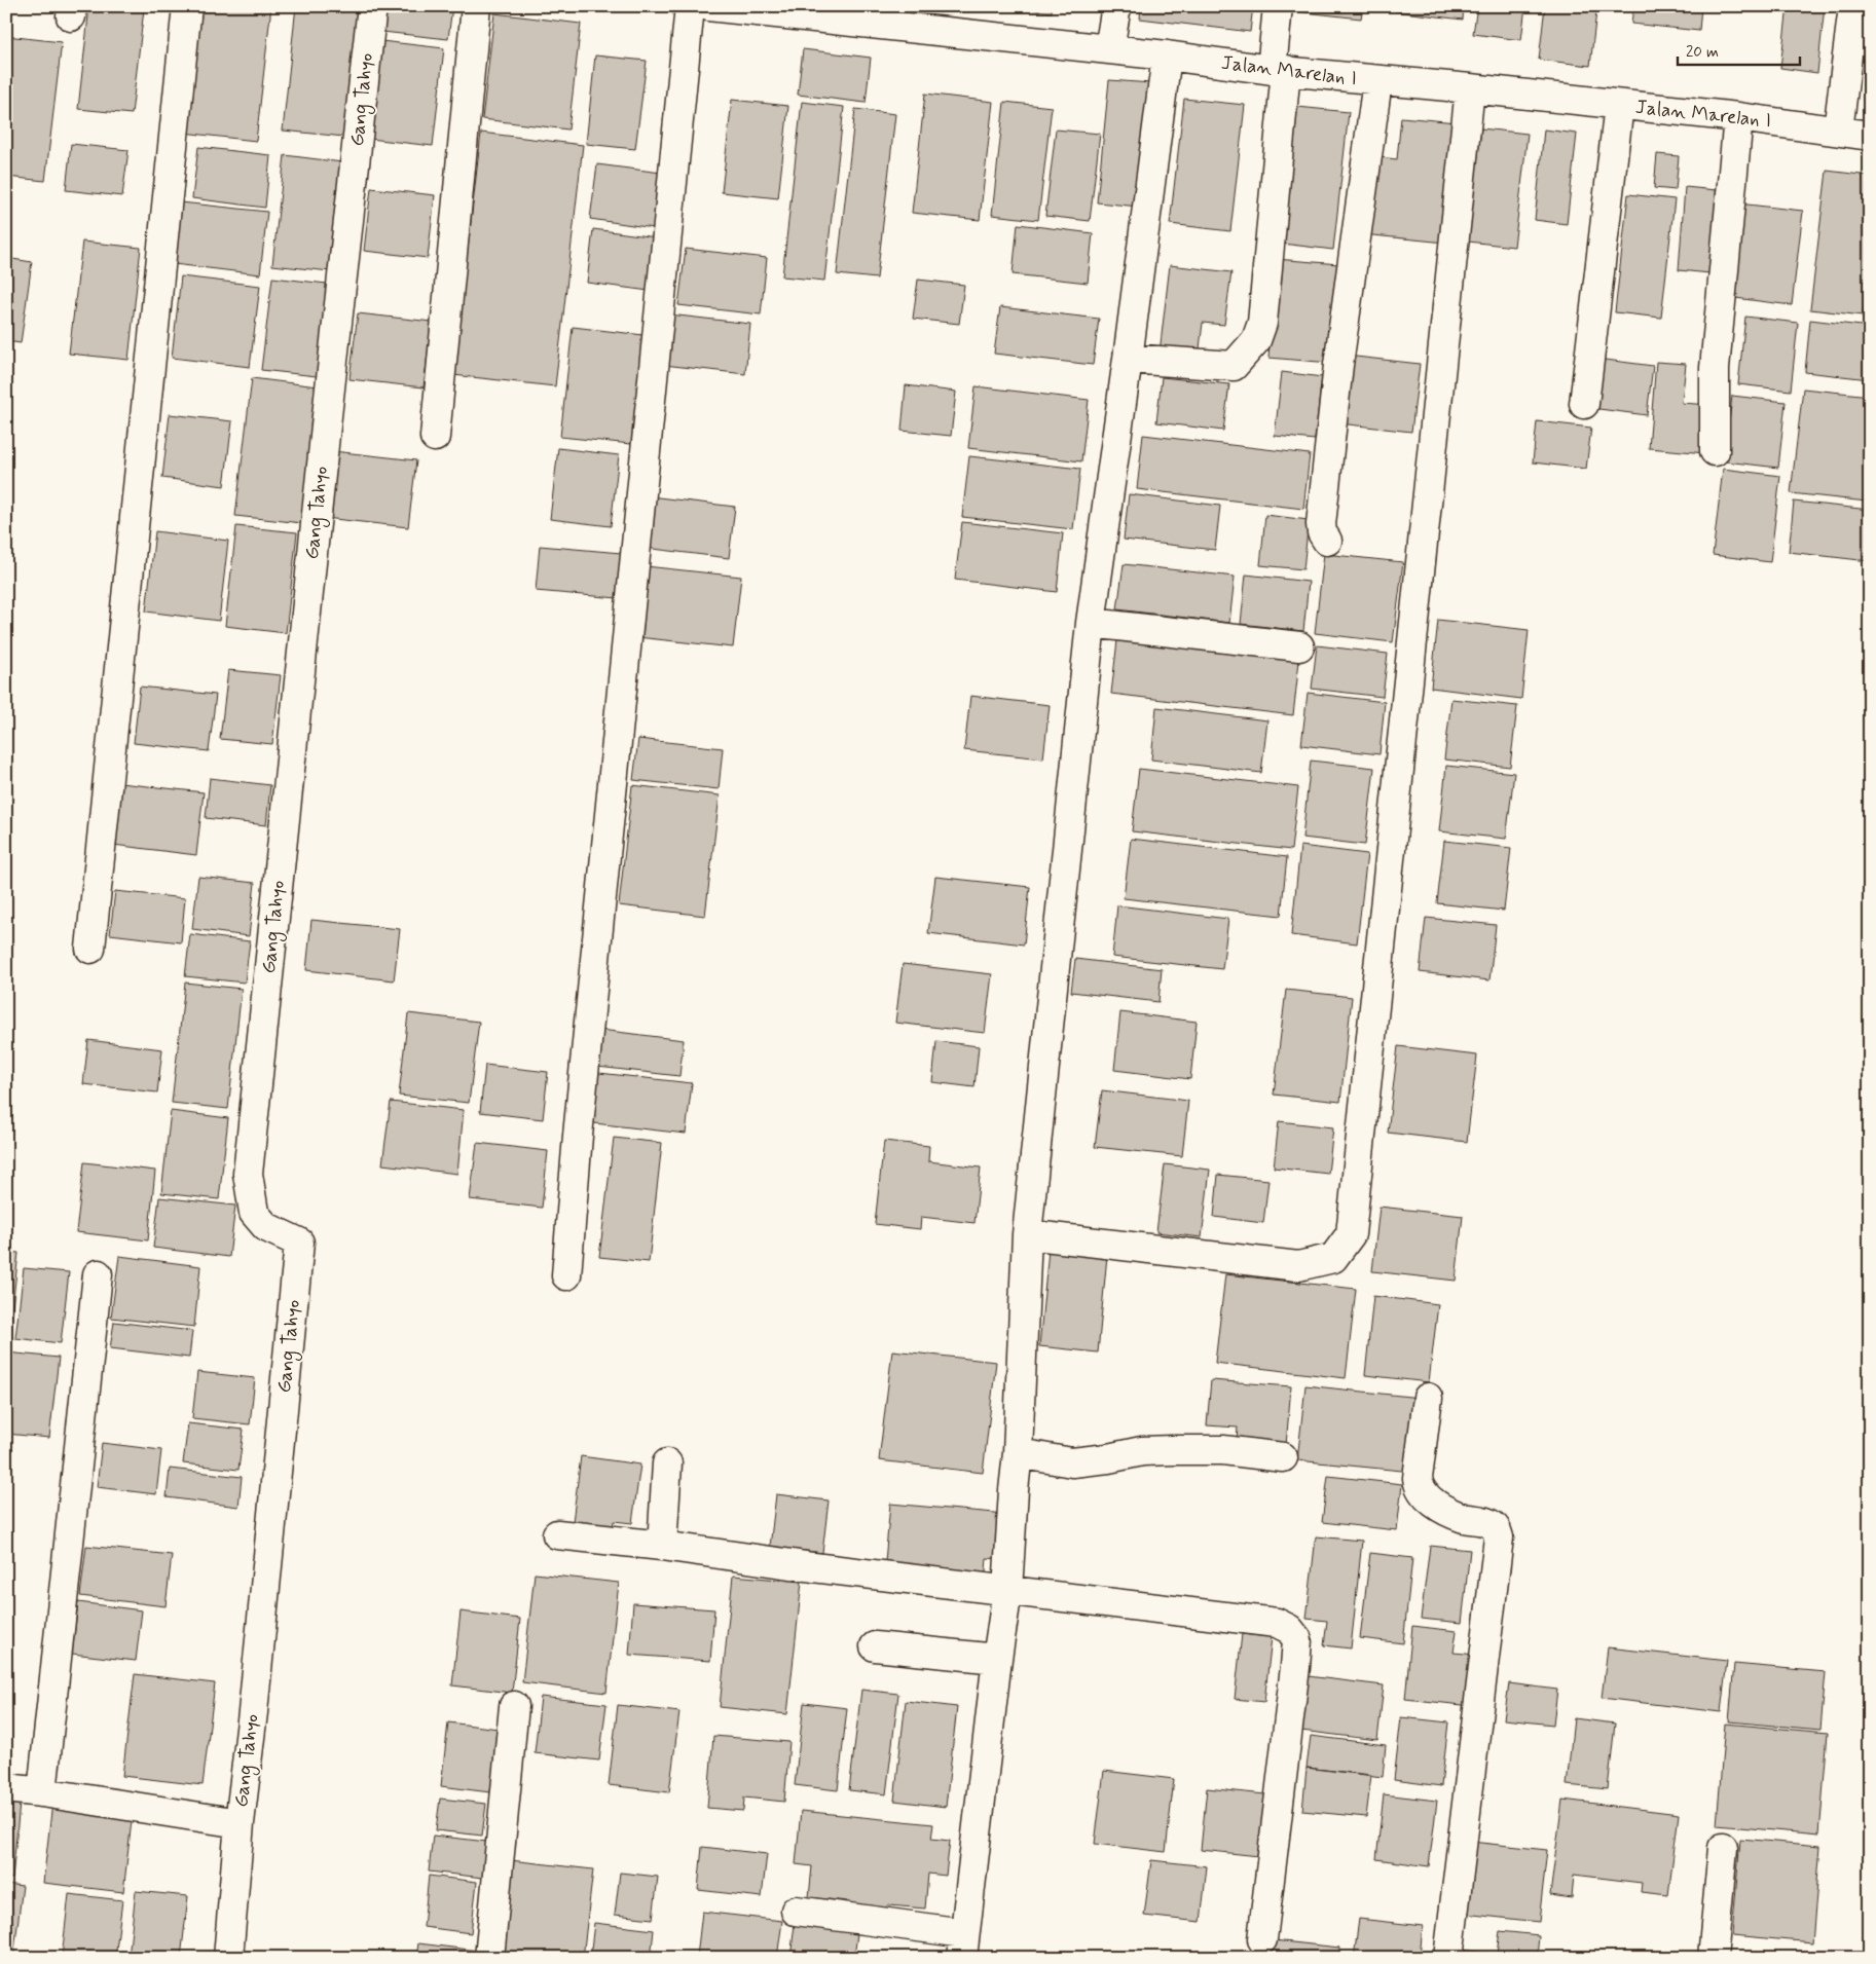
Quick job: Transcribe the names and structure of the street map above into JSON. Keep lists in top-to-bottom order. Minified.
{"streets":{"street":["Jalan Marelan I","Gang Tahyo"]},"scale_bar":"20 m"}
